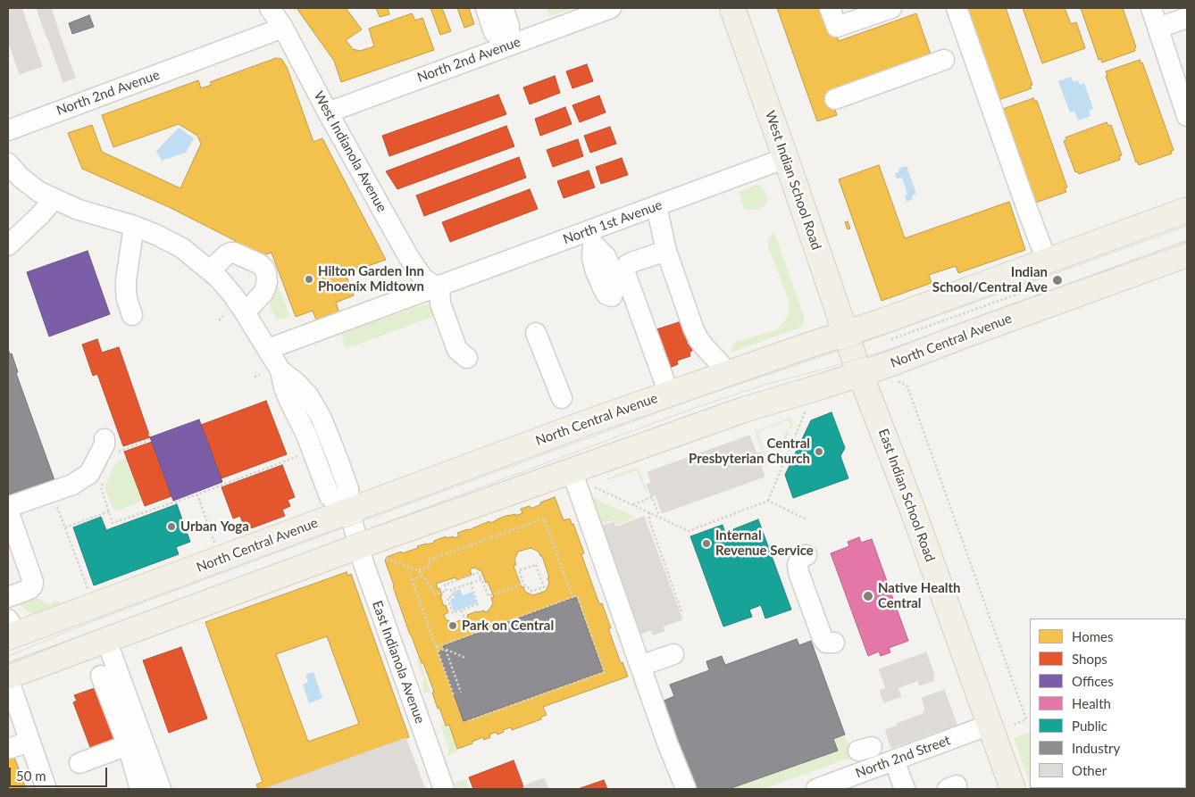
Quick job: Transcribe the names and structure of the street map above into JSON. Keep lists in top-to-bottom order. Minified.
{"streets":{"main road":["West Indian School Road","North Central Avenue","East Indian School Road"],"street":["North 2nd Avenue","West Indianola Avenue","North 1st Avenue","East Indianola Avenue","North 2nd Street"]},"crossings":[["North 2nd Avenue","West Indianola Avenue"],["West Indianola Avenue","North 1st Avenue"],["West Indian School Road","North 1st Avenue"],["West Indian School Road","North Central Avenue"],["West Indian School Road","East Indian School Road"],["North 1st Avenue","East Indianola Avenue"],["North Central Avenue","East Indian School Road"],["North Central Avenue","East Indianola Avenue"],["East Indian School Road","North 2nd Street"]],"places":["Hilton Garden Inn Phoenix Midtown","Indian School/Central Ave","Central Presbyterian Church","Urban Yoga","Internal Revenue Service","Native Health Central","Park on Central"],"legend":["Homes","Shops","Offices","Health","Public","Industry","Other"],"scale_bar":"50 m"}
